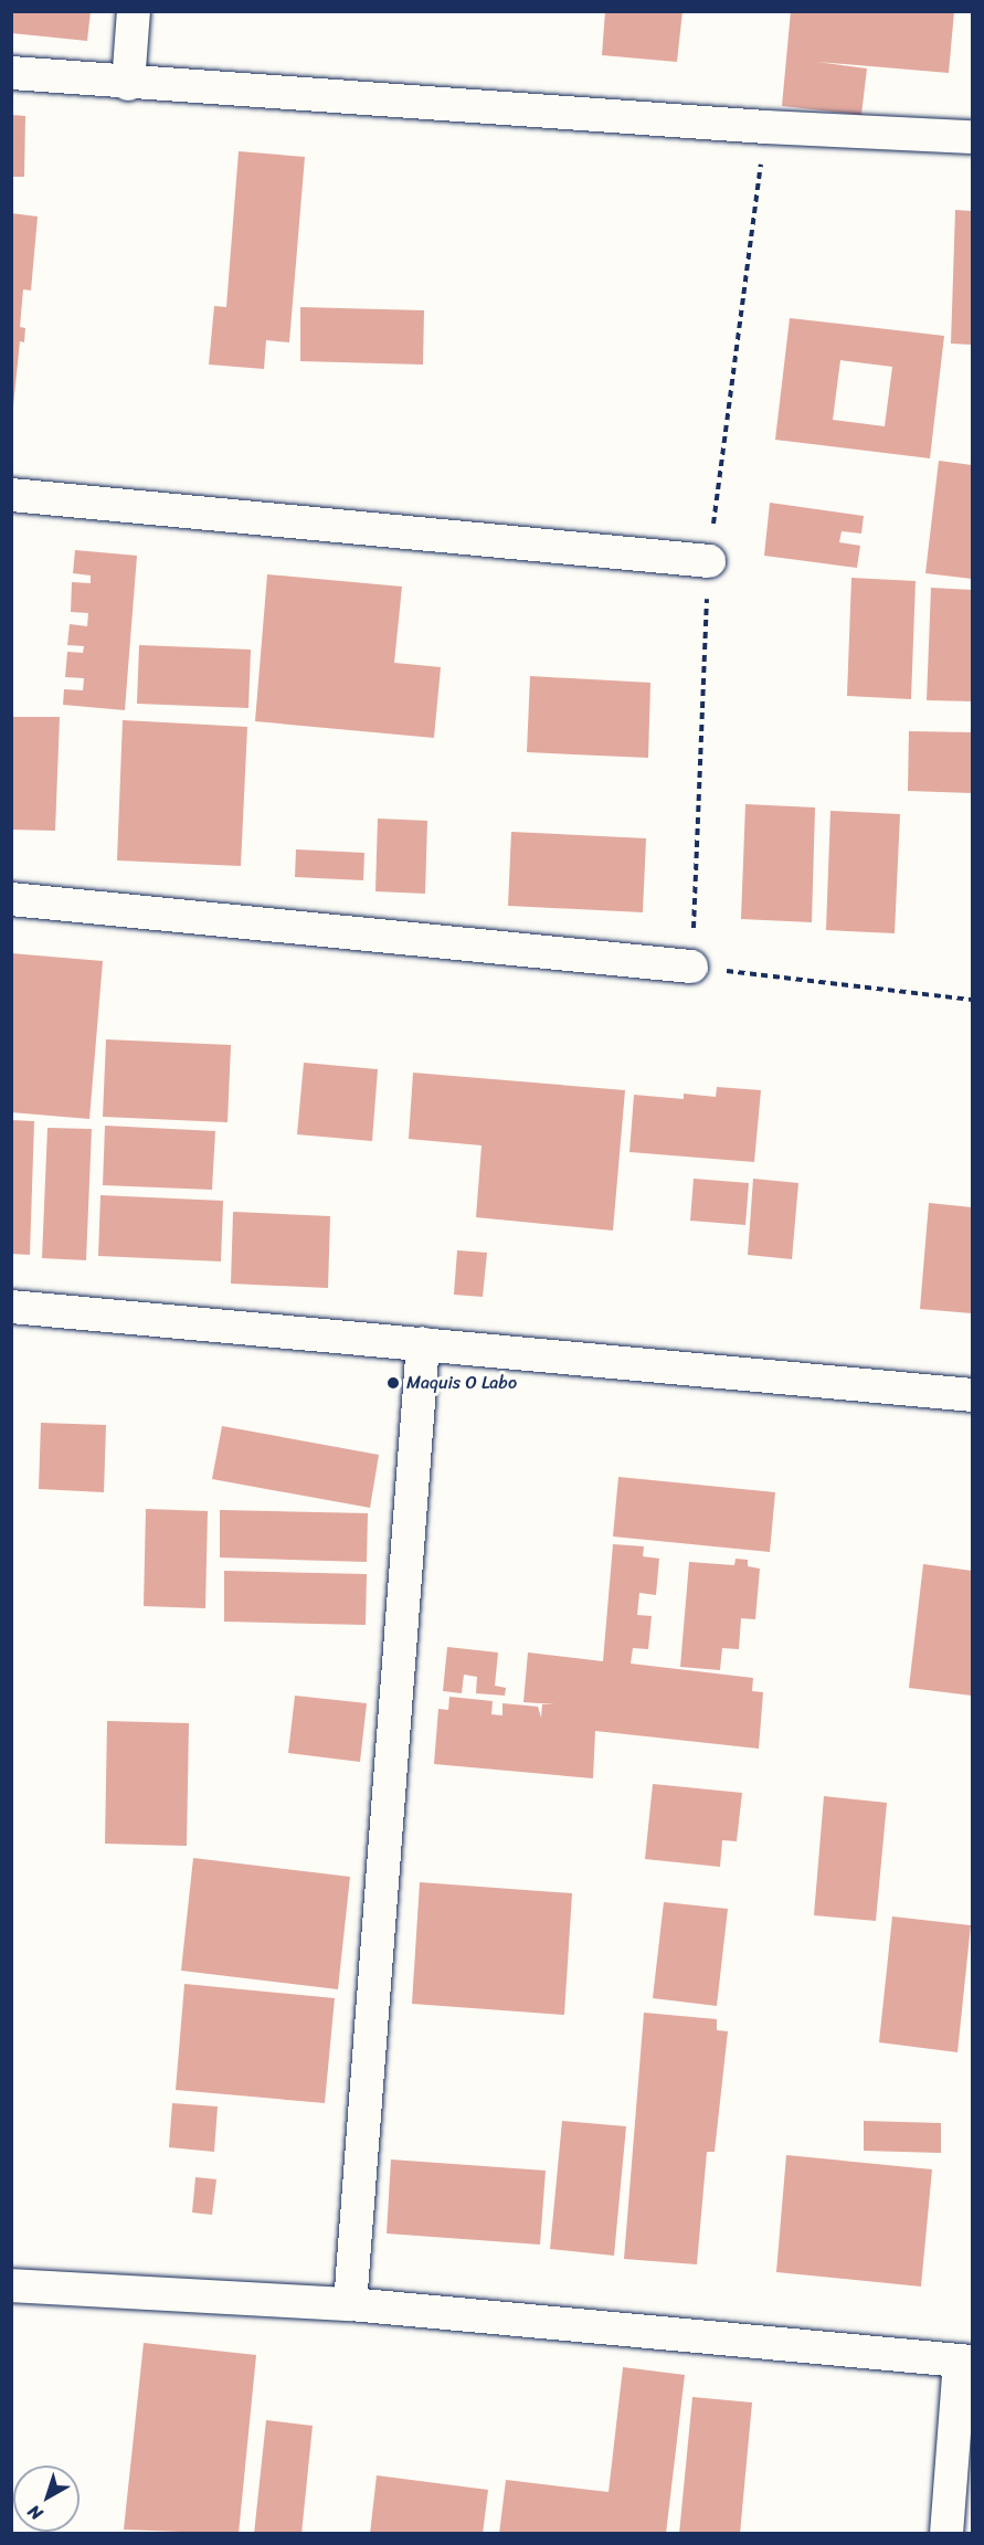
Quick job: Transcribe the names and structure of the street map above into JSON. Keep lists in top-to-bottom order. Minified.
{"places":["Maquis O Labo"],"north":"bottom left"}
